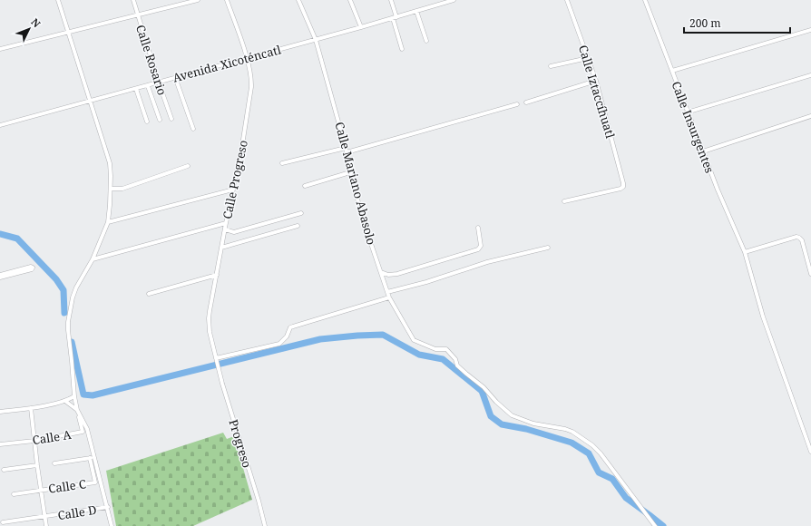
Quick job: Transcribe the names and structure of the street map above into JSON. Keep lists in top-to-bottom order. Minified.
{"streets":{"street":["Calle Rosario","Avenida Xicoténcatl","Calle Iztaccíhuatl","Calle Insurgentes","Calle Progreso","Calle Mariano Abasolo","Calle A","Progreso","Calle C","Calle D"]},"crossings":[["Calle Rosario","Avenida Xicoténcatl"],["Avenida Xicoténcatl","Calle Progreso"],["Avenida Xicoténcatl","Calle Mariano Abasolo"],["Calle Progreso","Progreso"]],"scale_bar":"200 m","north":"top right"}
